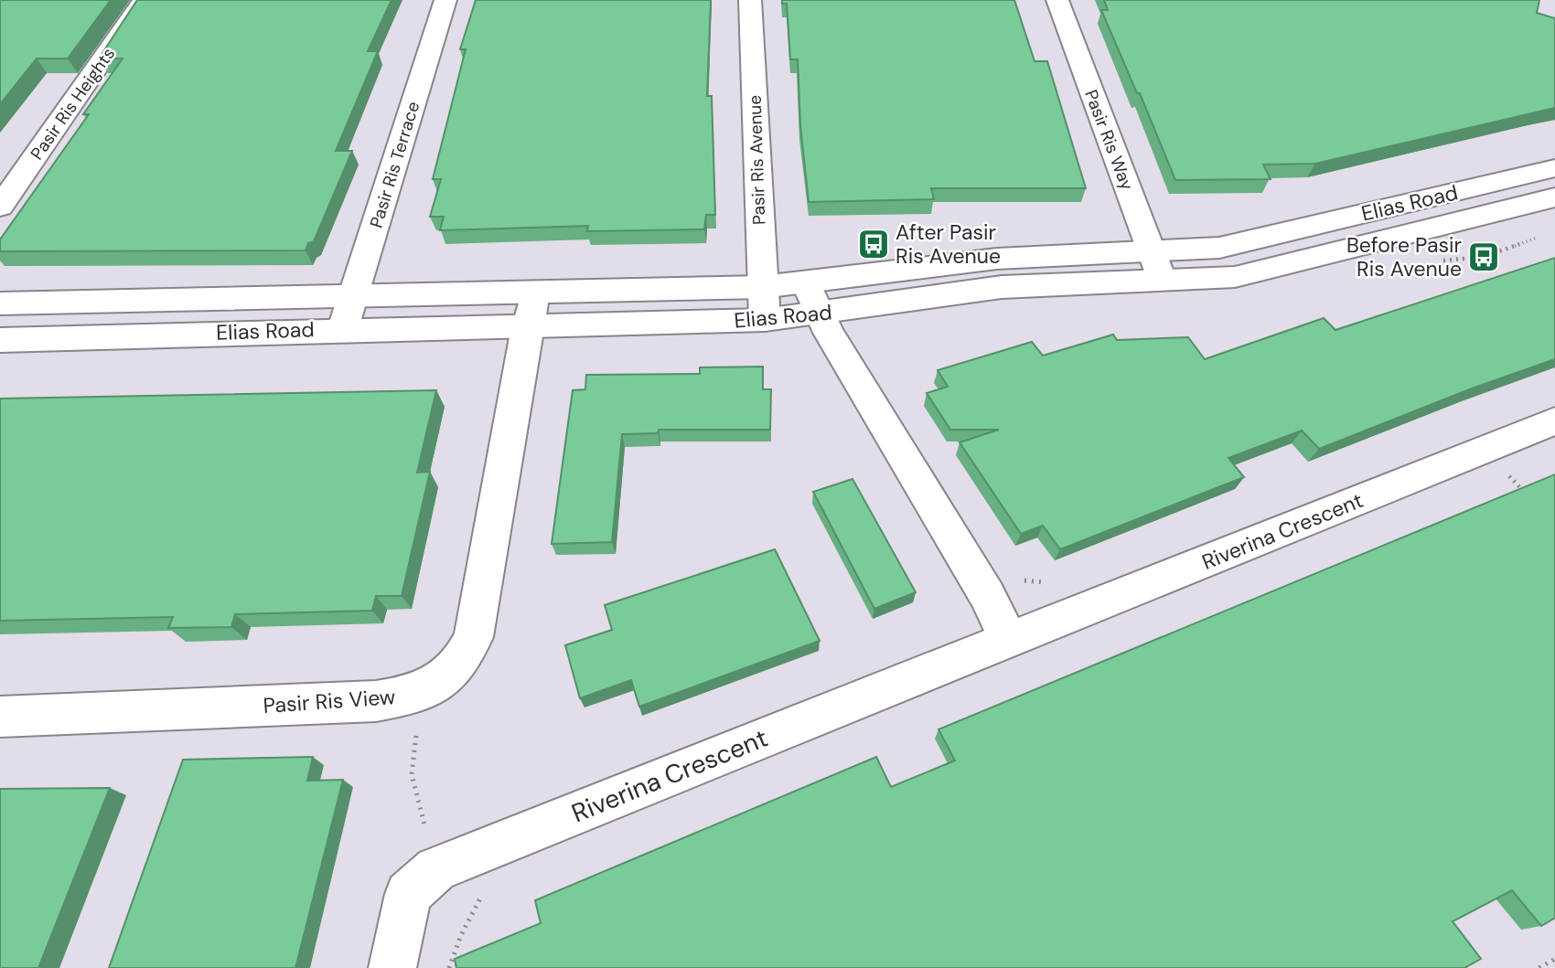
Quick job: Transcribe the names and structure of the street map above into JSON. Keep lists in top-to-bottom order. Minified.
{"streets":{"street":["Pasir Ris Heights","Pasir Ris Way","Pasir Ris Avenue","Pasir Ris Terrace","Elias Road","Riverina Crescent","Pasir Ris View"]},"crossings":[["Pasir Ris Way","Elias Road"],["Pasir Ris Avenue","Elias Road"],["Pasir Ris Terrace","Elias Road"],["Elias Road","Pasir Ris View"]],"places":{"bus stop":["After Pasir Ris Avenue","Before Pasir Ris Avenue"]}}
